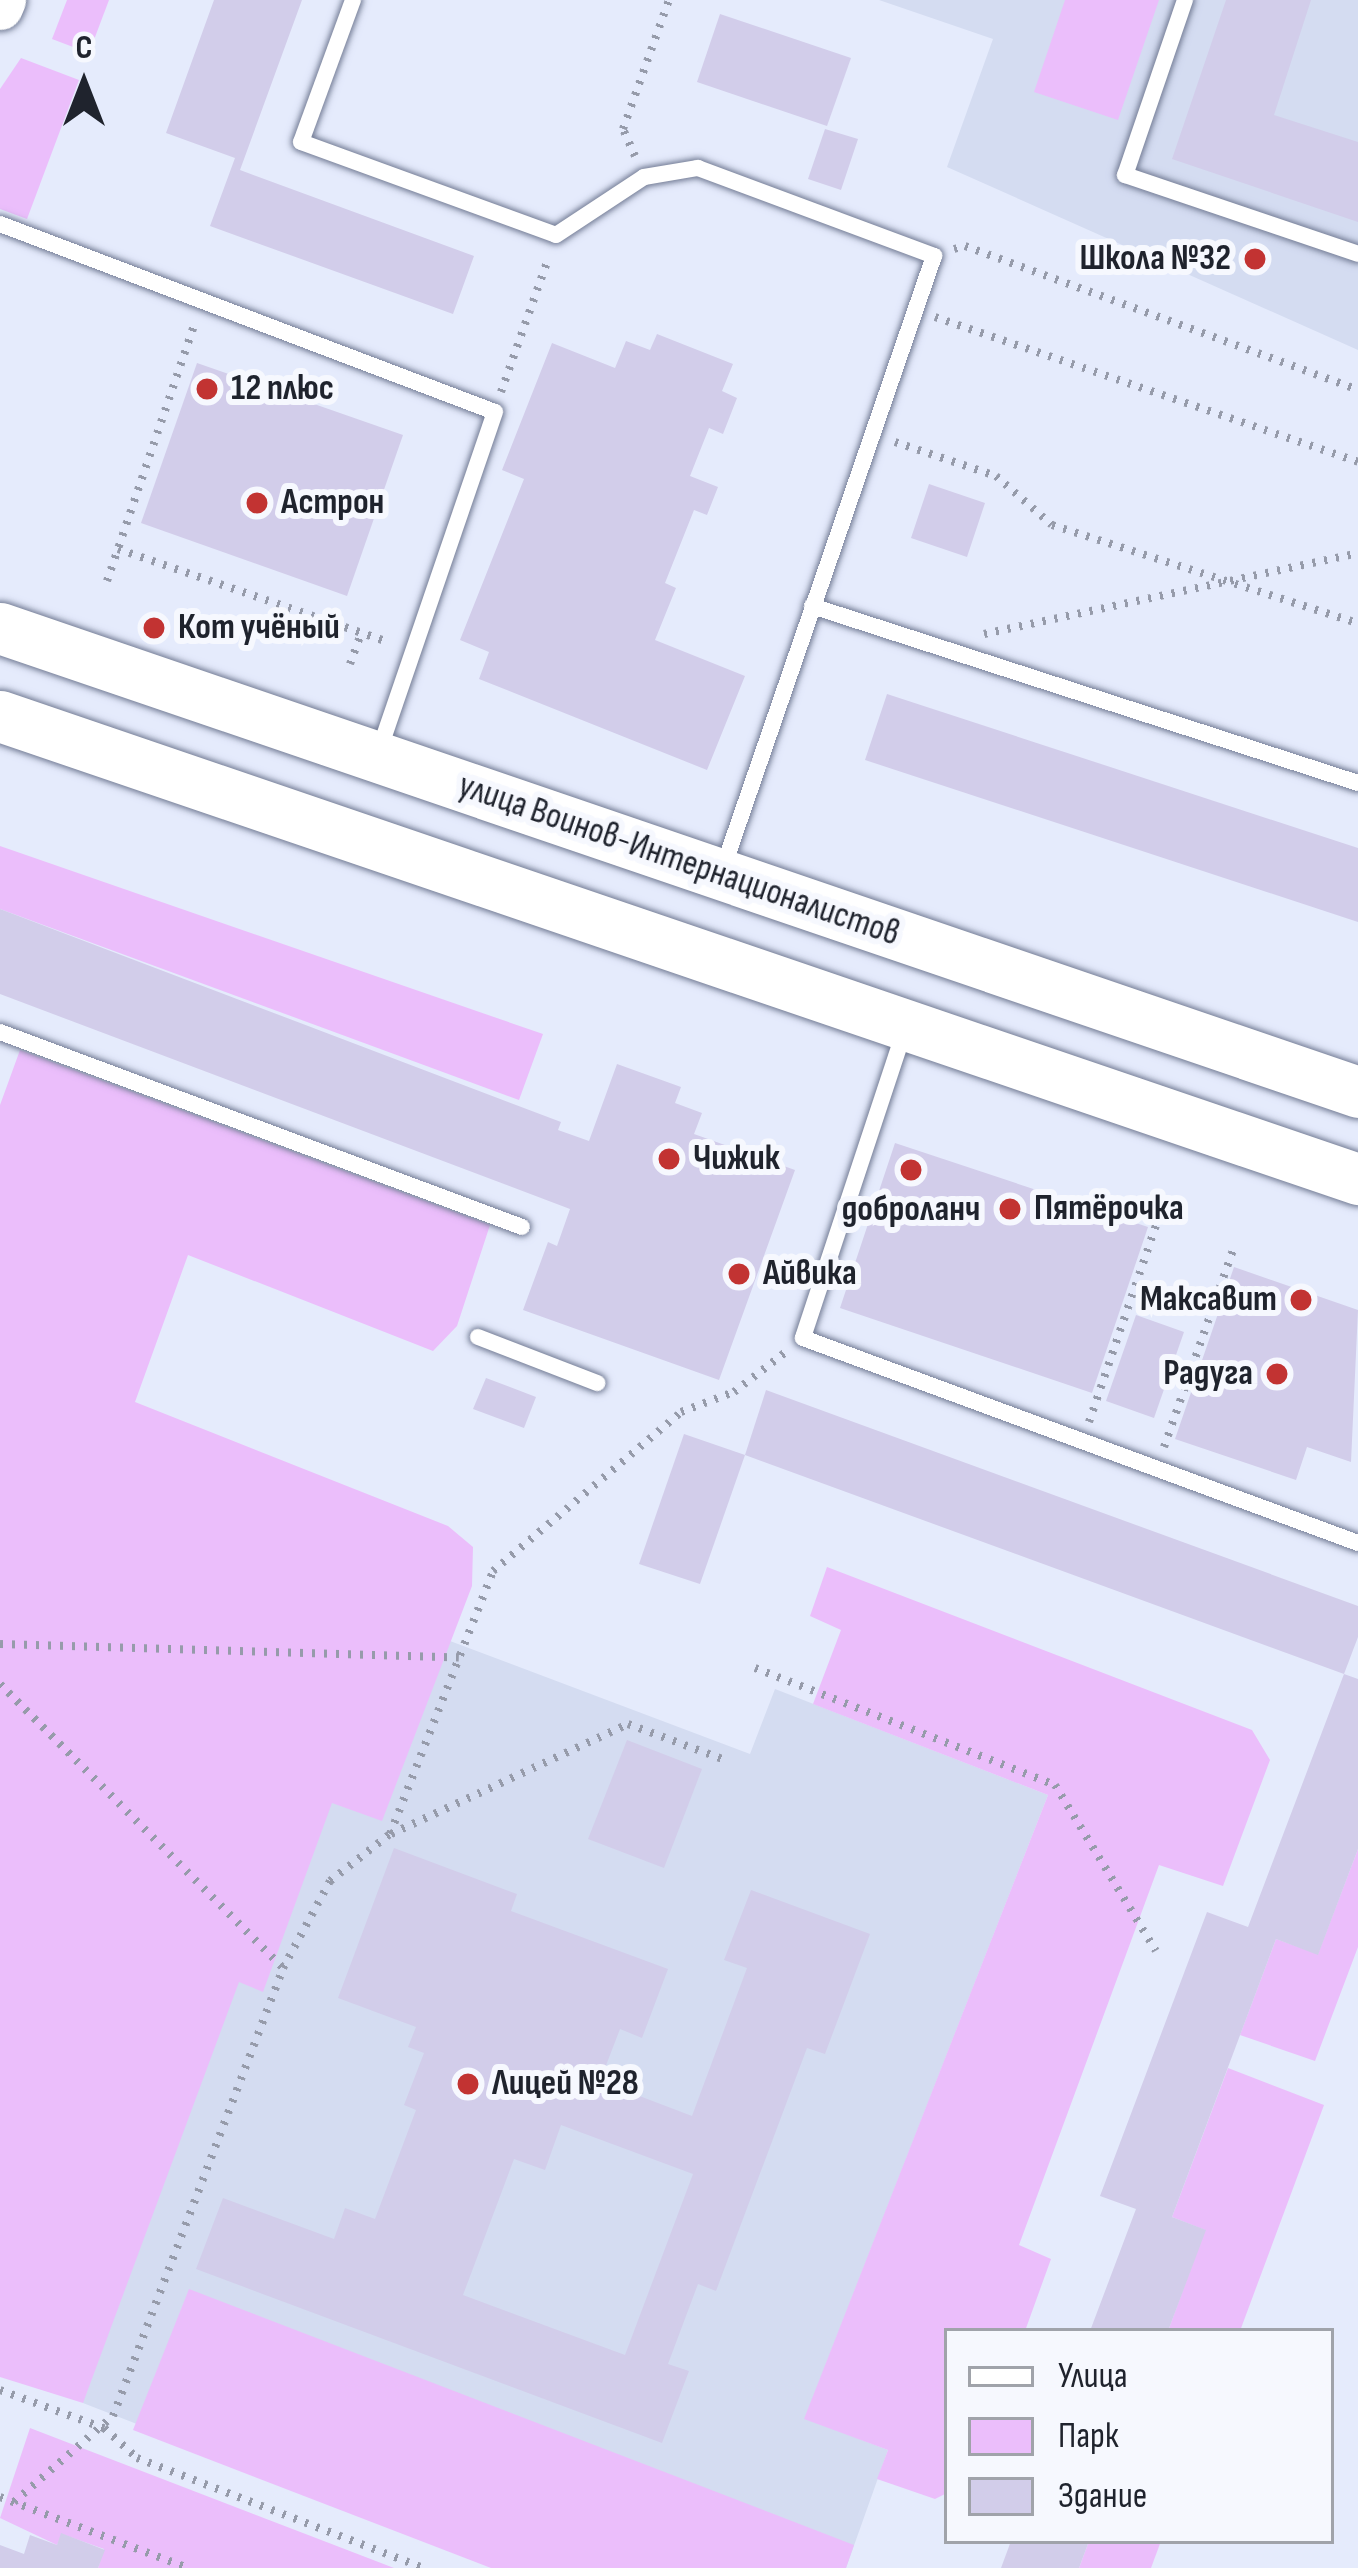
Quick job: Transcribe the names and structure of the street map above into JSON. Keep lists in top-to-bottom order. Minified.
{"streets":{"main road":["улица Воинов-Интернационалистов"]},"places":["Школа №32","12 плюс","Астрон","Кот учёный","Чижик","доброланч","Пятёрочка","Айвика","Максавит","Радуга","Лицей №28"],"legend":["Улица","Парк","Здание"],"north":"top"}
